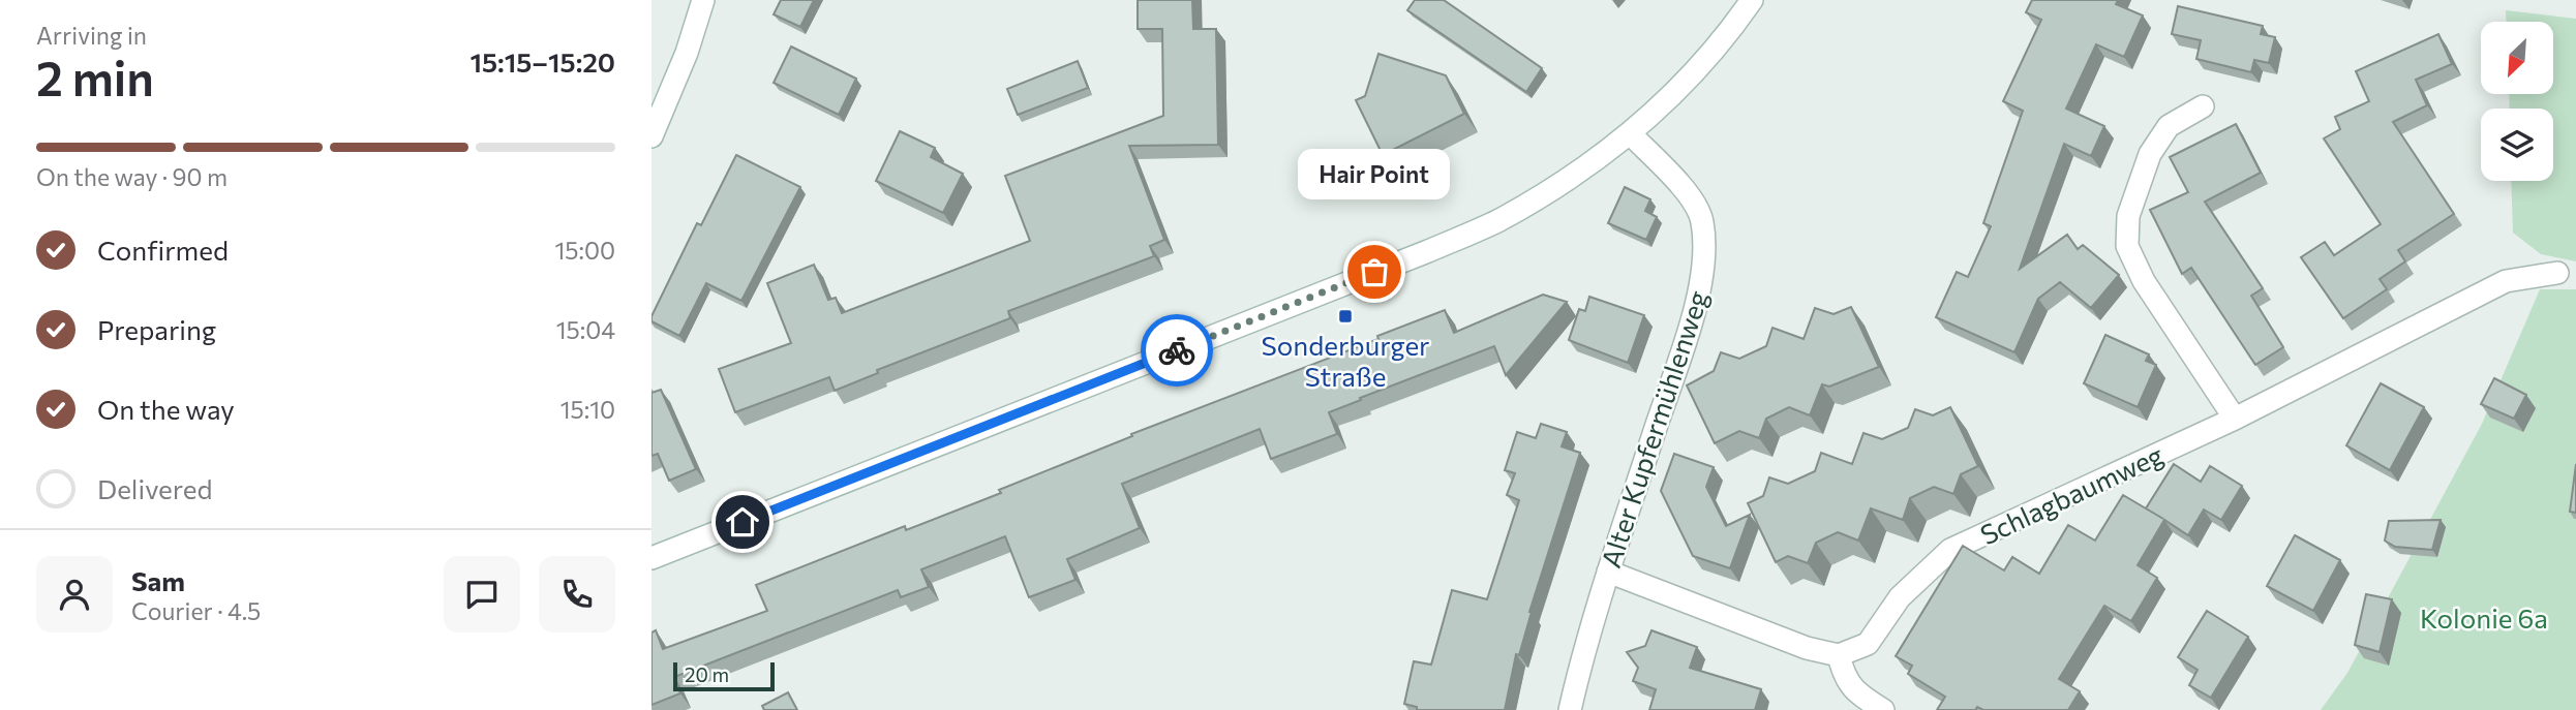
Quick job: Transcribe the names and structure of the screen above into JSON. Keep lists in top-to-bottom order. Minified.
{"streets":{"street":["Alter Kupfermühlenweg","Schlagbaumweg"]},"parks":["Kolonie 6a"],"places":{"other":["Hair Point"],"transit":["Sonderburger Straße"]},"scale_bar":"20 m","north":"bottom left","page":{"heading":["2 min","Arriving in","15:15–15:20"],"panel":["Sam","Courier · 4.5"],"bar":"On the way · 90 m","bubble":"Hair Point","list":[["Confirmed","15:00"],["Preparing","15:04"],["On the way","15:10"],"Delivered"],"scale":"20 m"}}
